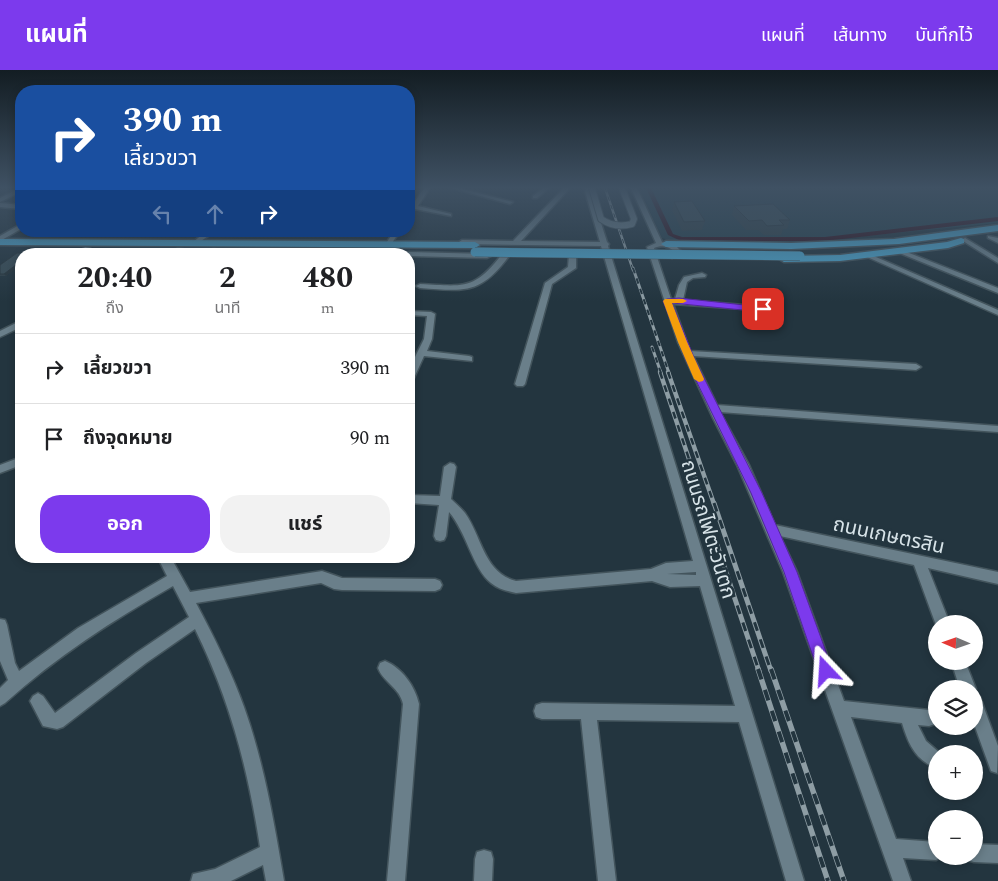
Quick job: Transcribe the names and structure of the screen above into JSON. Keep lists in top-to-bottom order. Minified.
{"streets":{"street":["ถนนรถไฟตะวันตก","ถนนเกษตรสิน"]},"north":"left","page":{"header":"แผนที่","nav":["แผนที่","เส้นทาง","บันทึกไว้"],"turn":["390 m","เลี้ยวขวา"],"eta":["20:40","ถึง","2","นาที","480","m"],"list":[{"name":"เลี้ยวขวา","value":"390 m"},{"name":"ถึงจุดหมาย","value":"90 m"}],"buttons":["ออก","แชร์"],"map_buttons":["+","−"]}}
